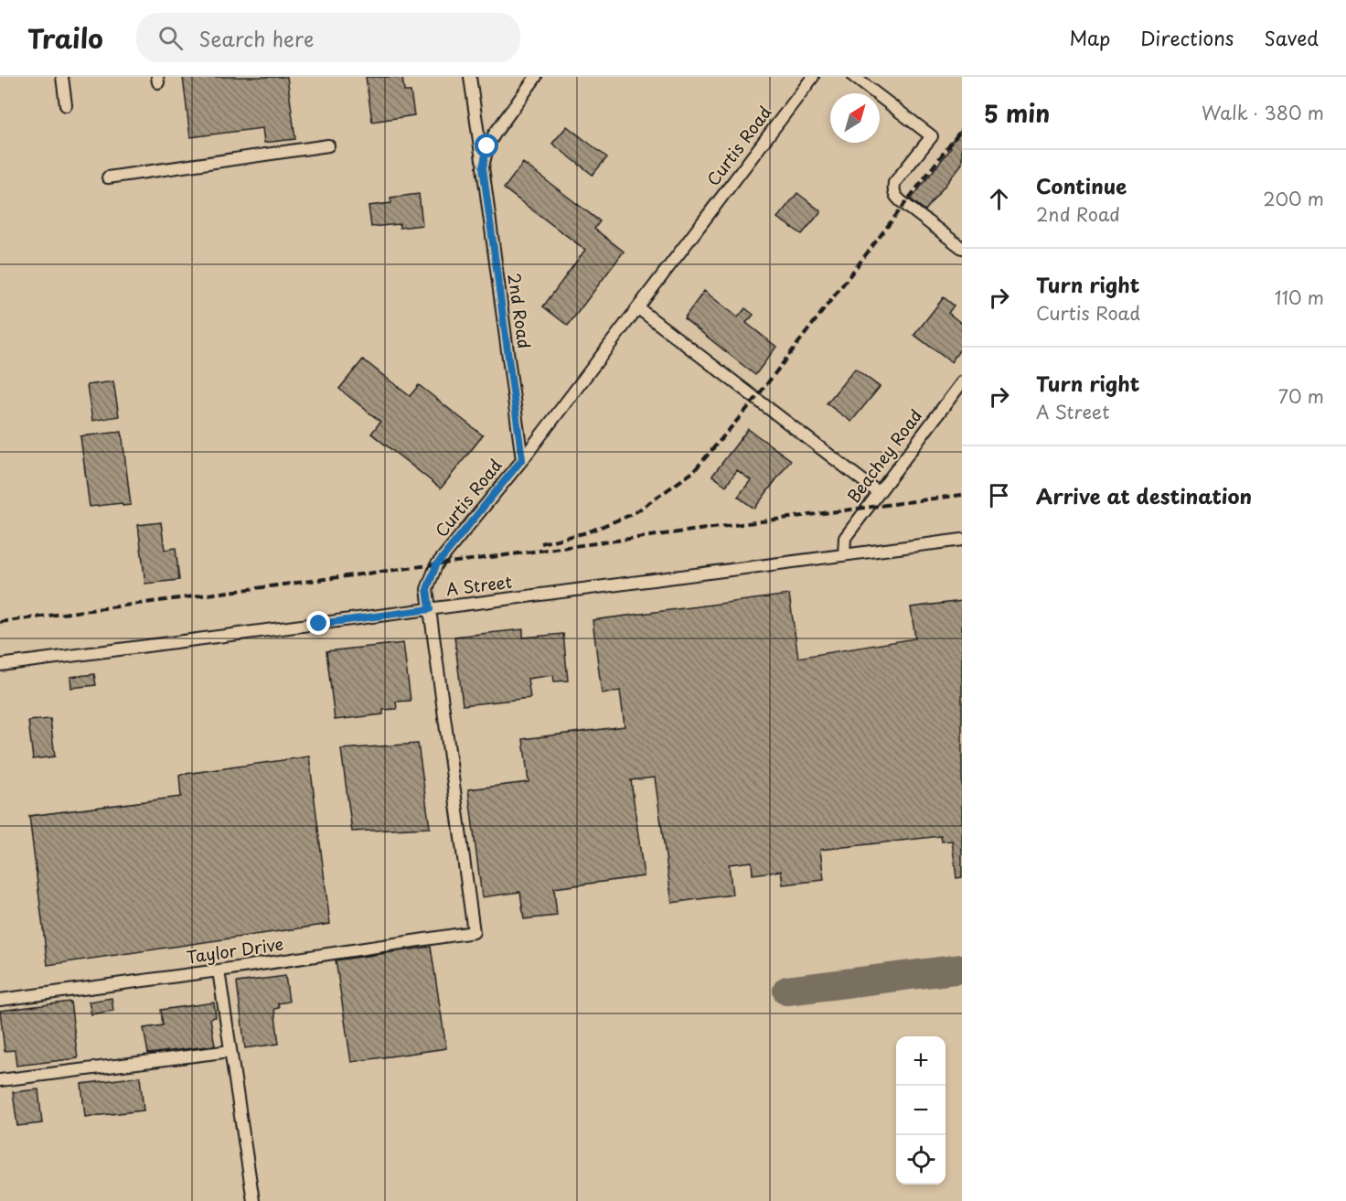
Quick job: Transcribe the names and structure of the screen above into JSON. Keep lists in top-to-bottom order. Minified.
{"streets":{"street":["Curtis Road","2nd Road","Beachey Road","A Street","Taylor Drive"]},"crossings":[["Curtis Road","2nd Road"],["Curtis Road","A Street"],["Curtis Road","Taylor Drive"],["Beachey Road","A Street"]],"north":"top right","page":{"header":"Trailo","search":"Search here","nav":["Map","Directions","Saved"],"heading":["5 min","Walk · 380 m"],"list":[["Continue","2nd Road","200 m"],["Turn right","Curtis Road","110 m"],["Turn right","A Street","70 m"],"Arrive at destination"],"map_buttons":["+","−"]}}
